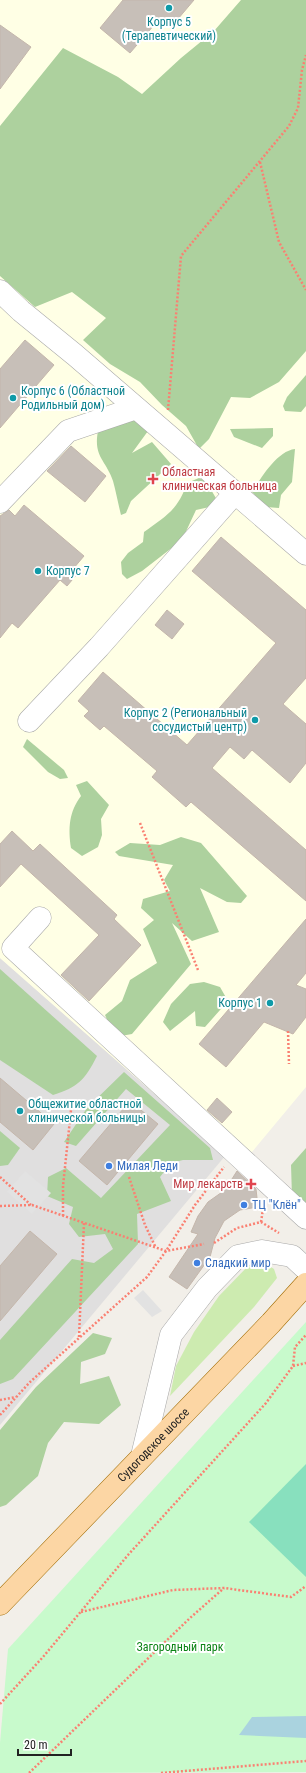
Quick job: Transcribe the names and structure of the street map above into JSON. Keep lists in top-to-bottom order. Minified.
{"streets":{"main road":["Судогодское шоссе"]},"parks":["Загородный парк"],"places":{"other":["Корпус 5 (Терапевтический)","Корпус 6 (Областной Родильный дом)","Корпус 7","Корпус 2 (Региональный сосудистый центр)","Корпус 1","Общежитие областной клинической больницы","Милая Леди","ТЦ \"Клён\"","Сладкий мир"],"health":["Областная клиническая больница","Мир лекарств"]},"scale_bar":"20 m"}
